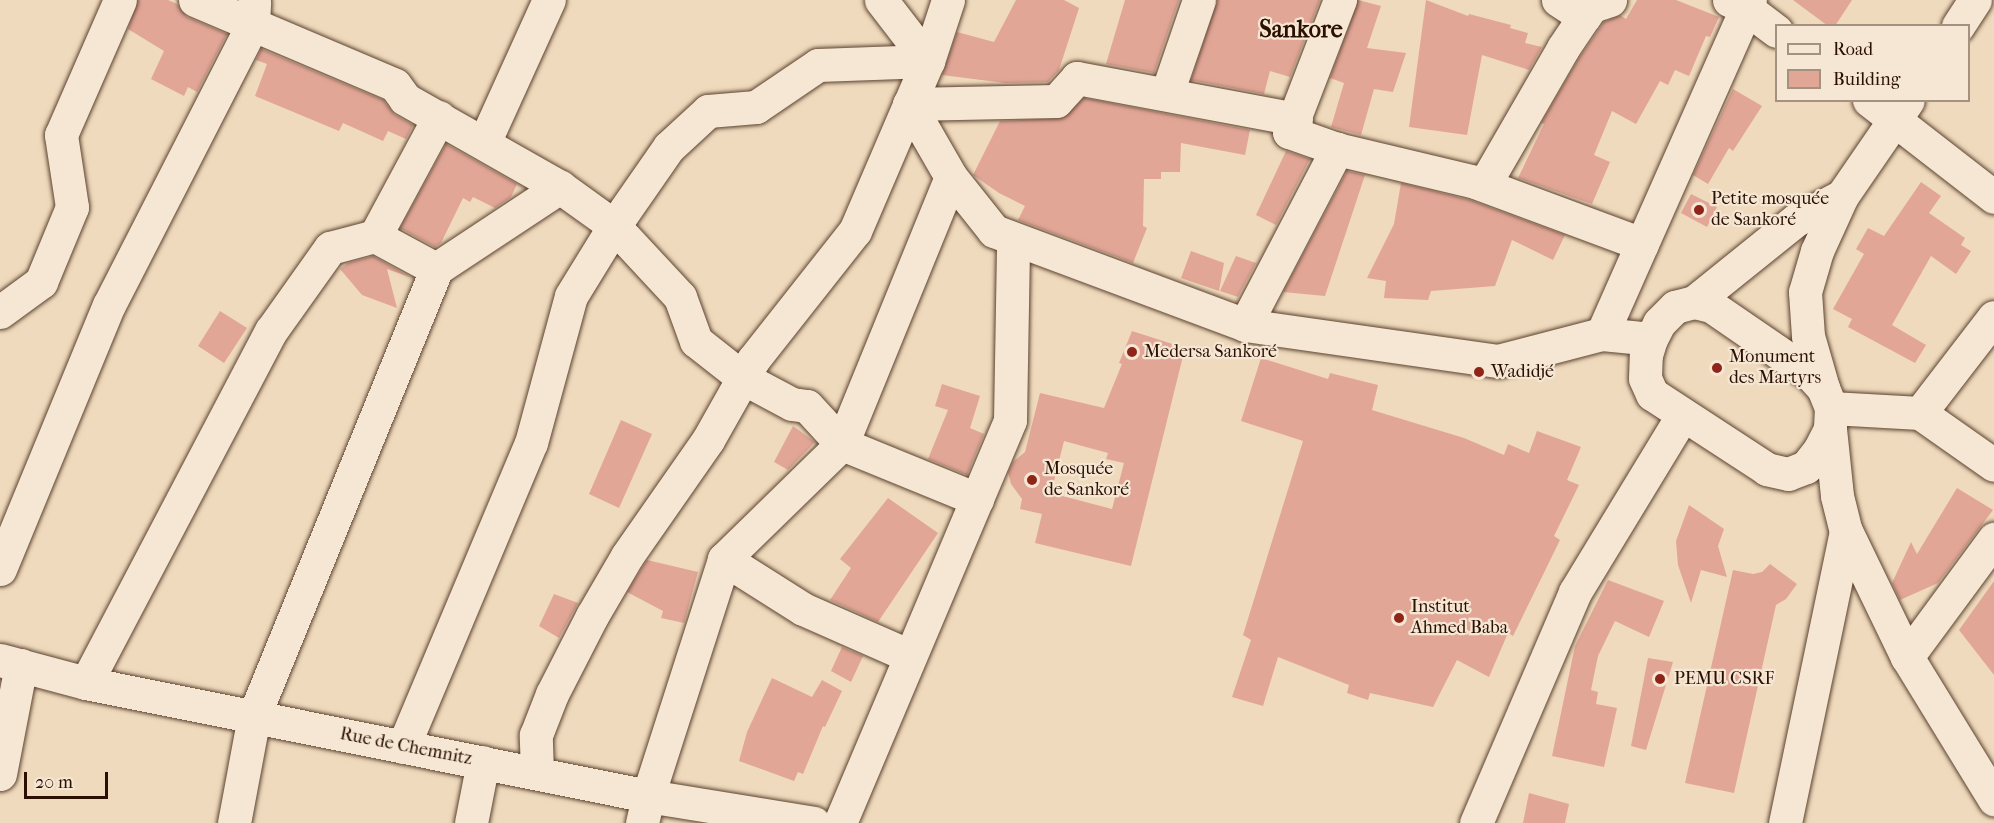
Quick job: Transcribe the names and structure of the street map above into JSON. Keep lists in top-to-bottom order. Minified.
{"streets":{"street":["Rue de Chemnitz"]},"districts":["Sankore"],"places":["Petite mosquée de Sankoré","Medersa Sankoré","Monument des Martyrs","Wadidjé","Mosquée de Sankoré","Institut Ahmed Baba","PEMU CSRF"],"legend":["Road","Building"],"scale_bar":"20 m"}
